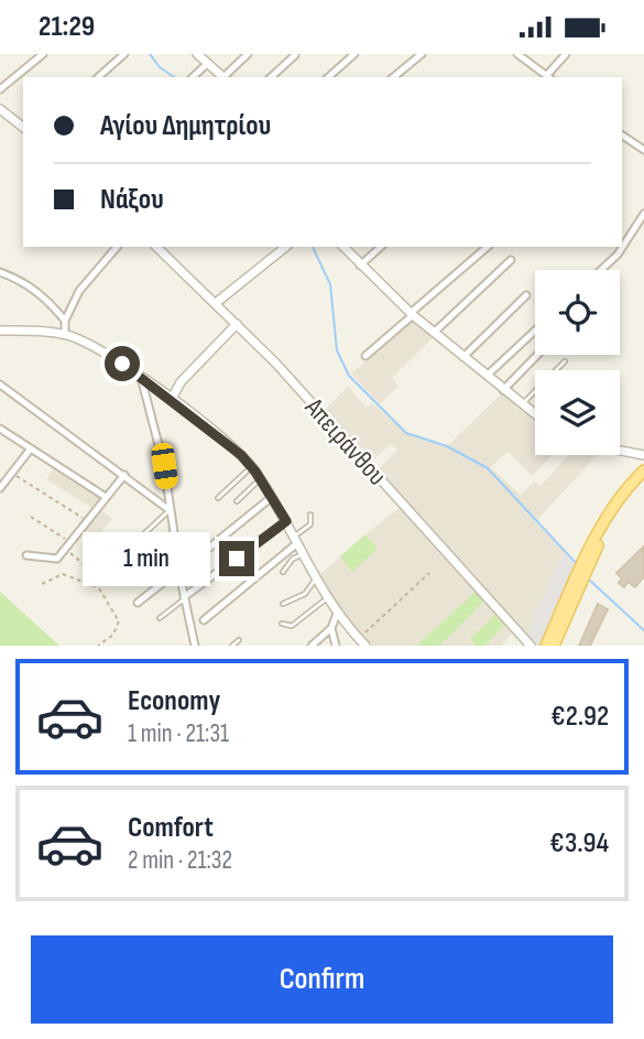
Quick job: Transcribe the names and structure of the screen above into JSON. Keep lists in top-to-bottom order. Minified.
{"streets":{"street":["Απειράνθου"]},"page":{"status":"21:29","banner":["Αγίου Δημητρίου","Νάξου"],"bubble":"1 min","list":[{"name":"Economy","note":"1 min · 21:31","value":"€2.92"},{"name":"Comfort","note":"2 min · 21:32","value":"€3.94"}],"buttons":"Confirm"}}
